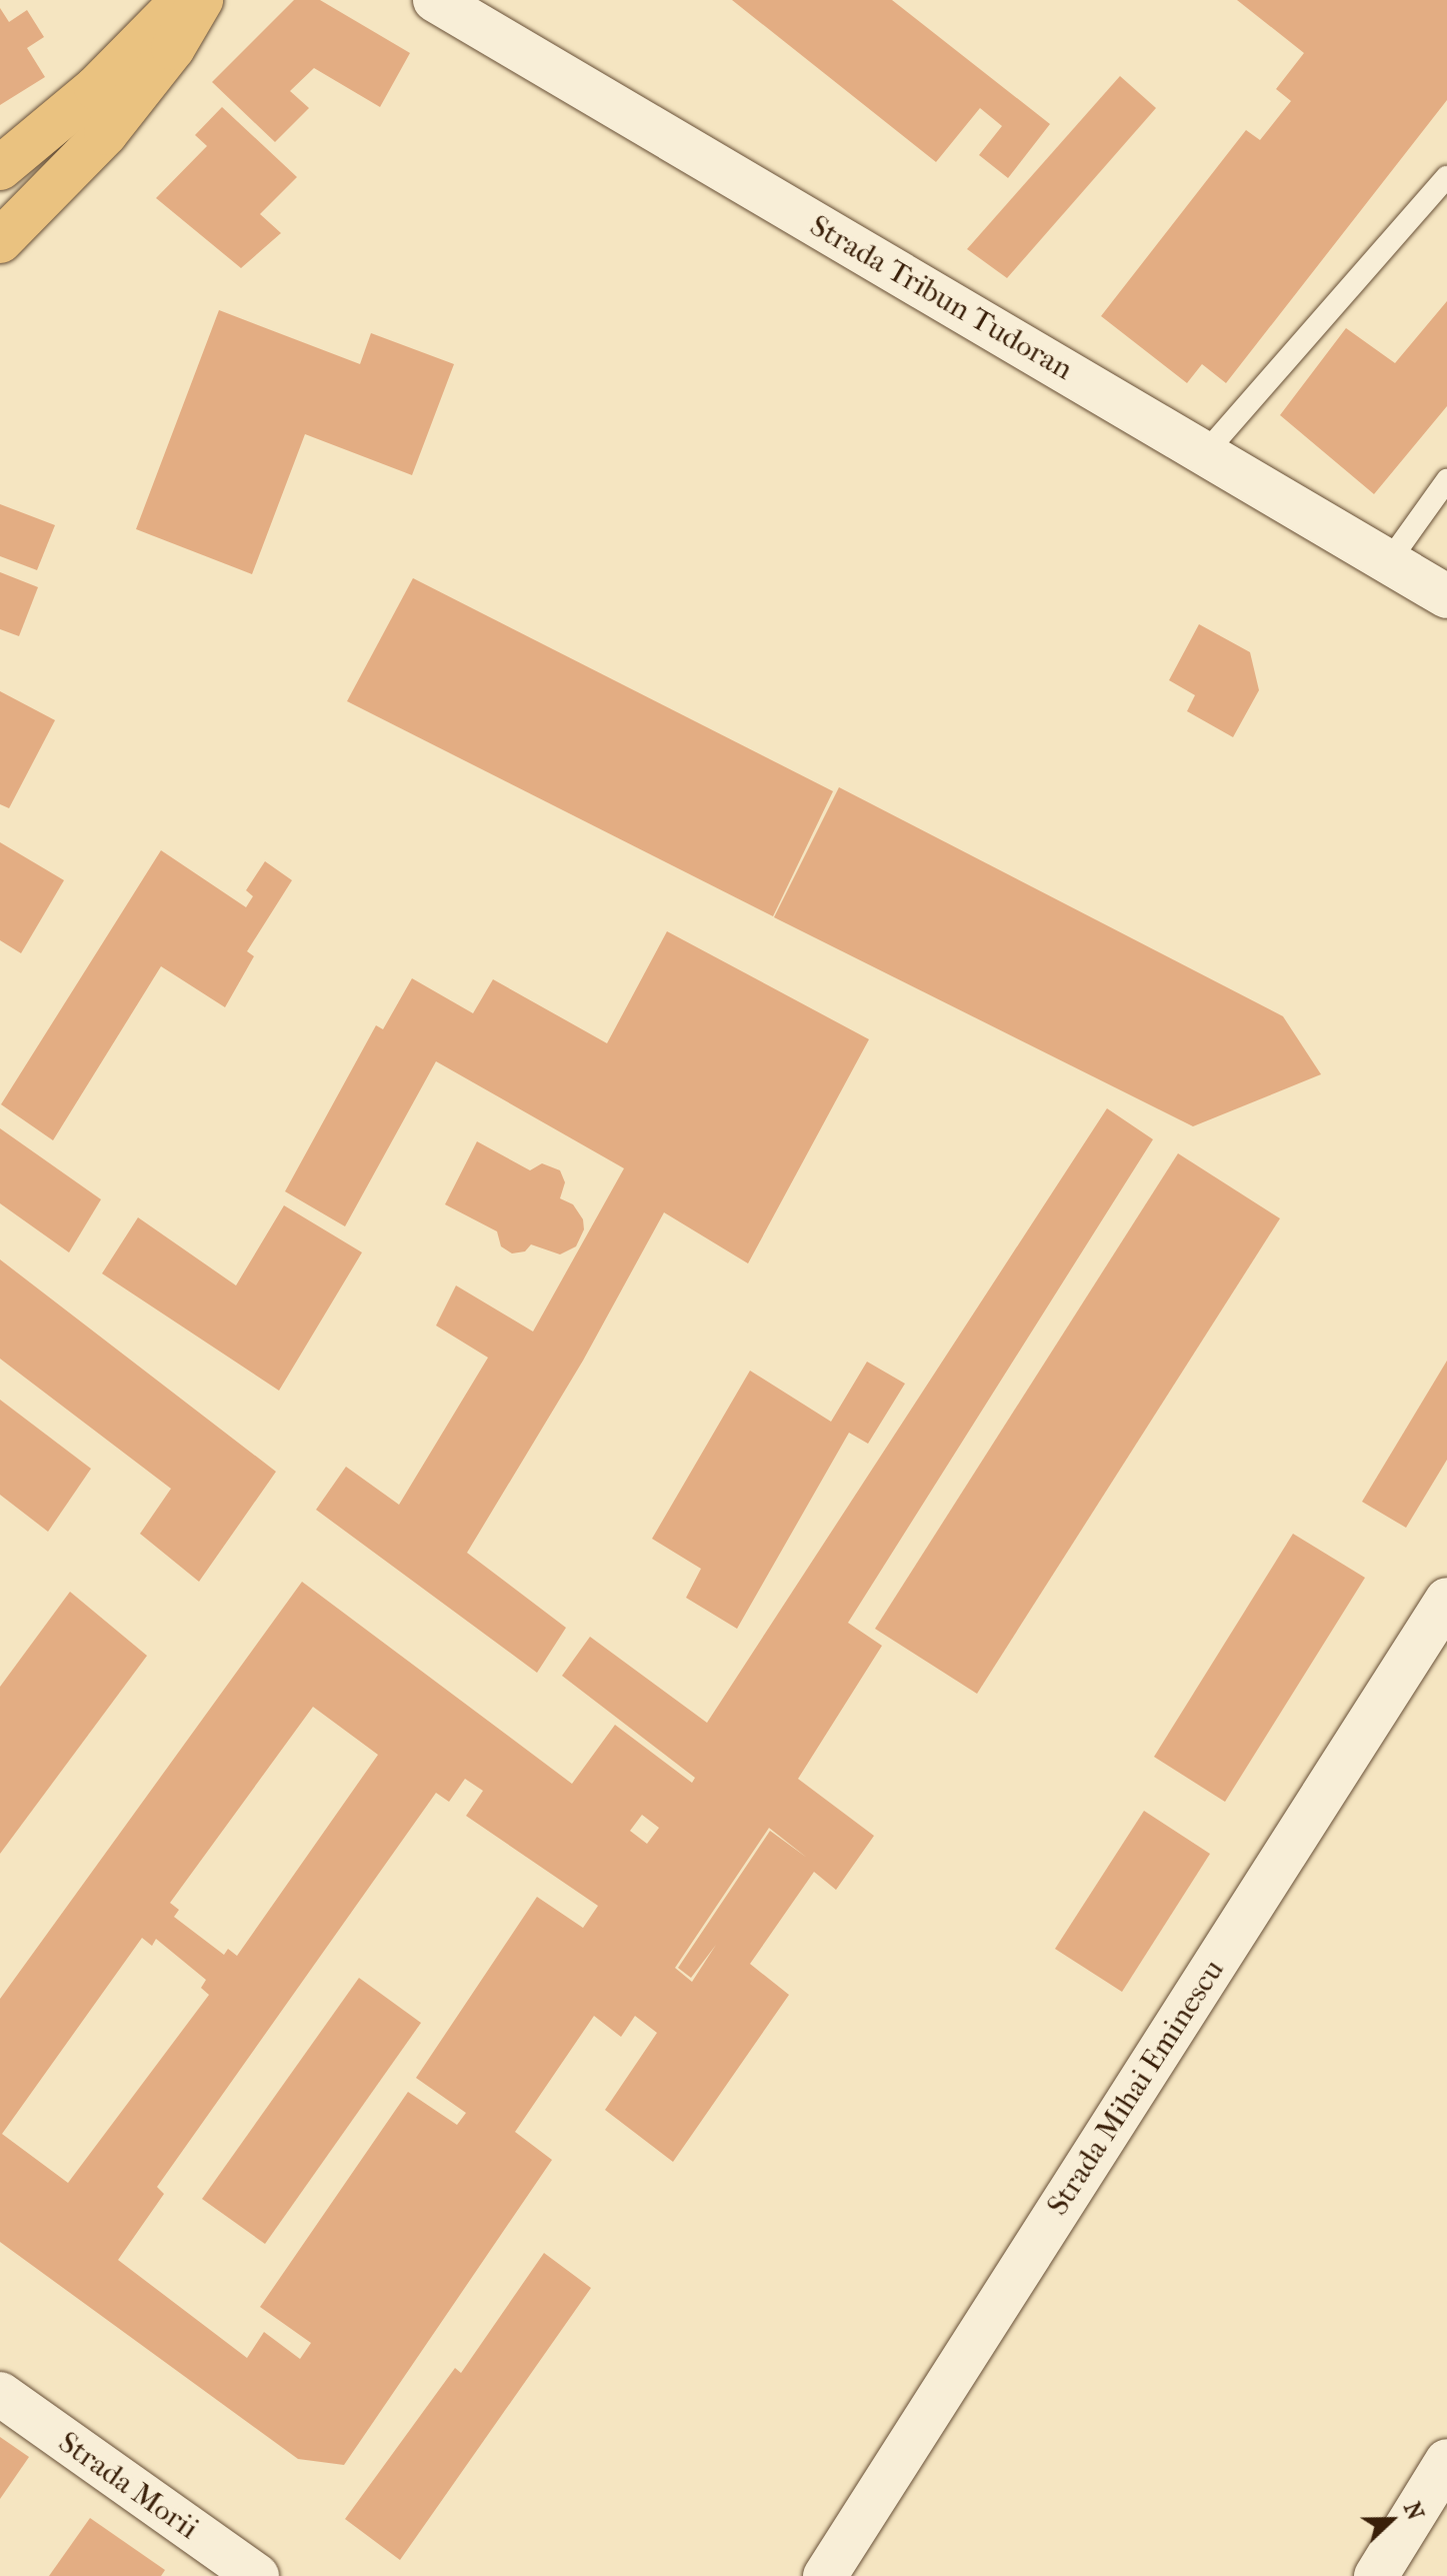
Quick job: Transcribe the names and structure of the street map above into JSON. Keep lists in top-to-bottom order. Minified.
{"streets":{"street":["Strada Tribun Tudoran","Strada Mihai Eminescu","Strada Morii"]},"north":"right"}
